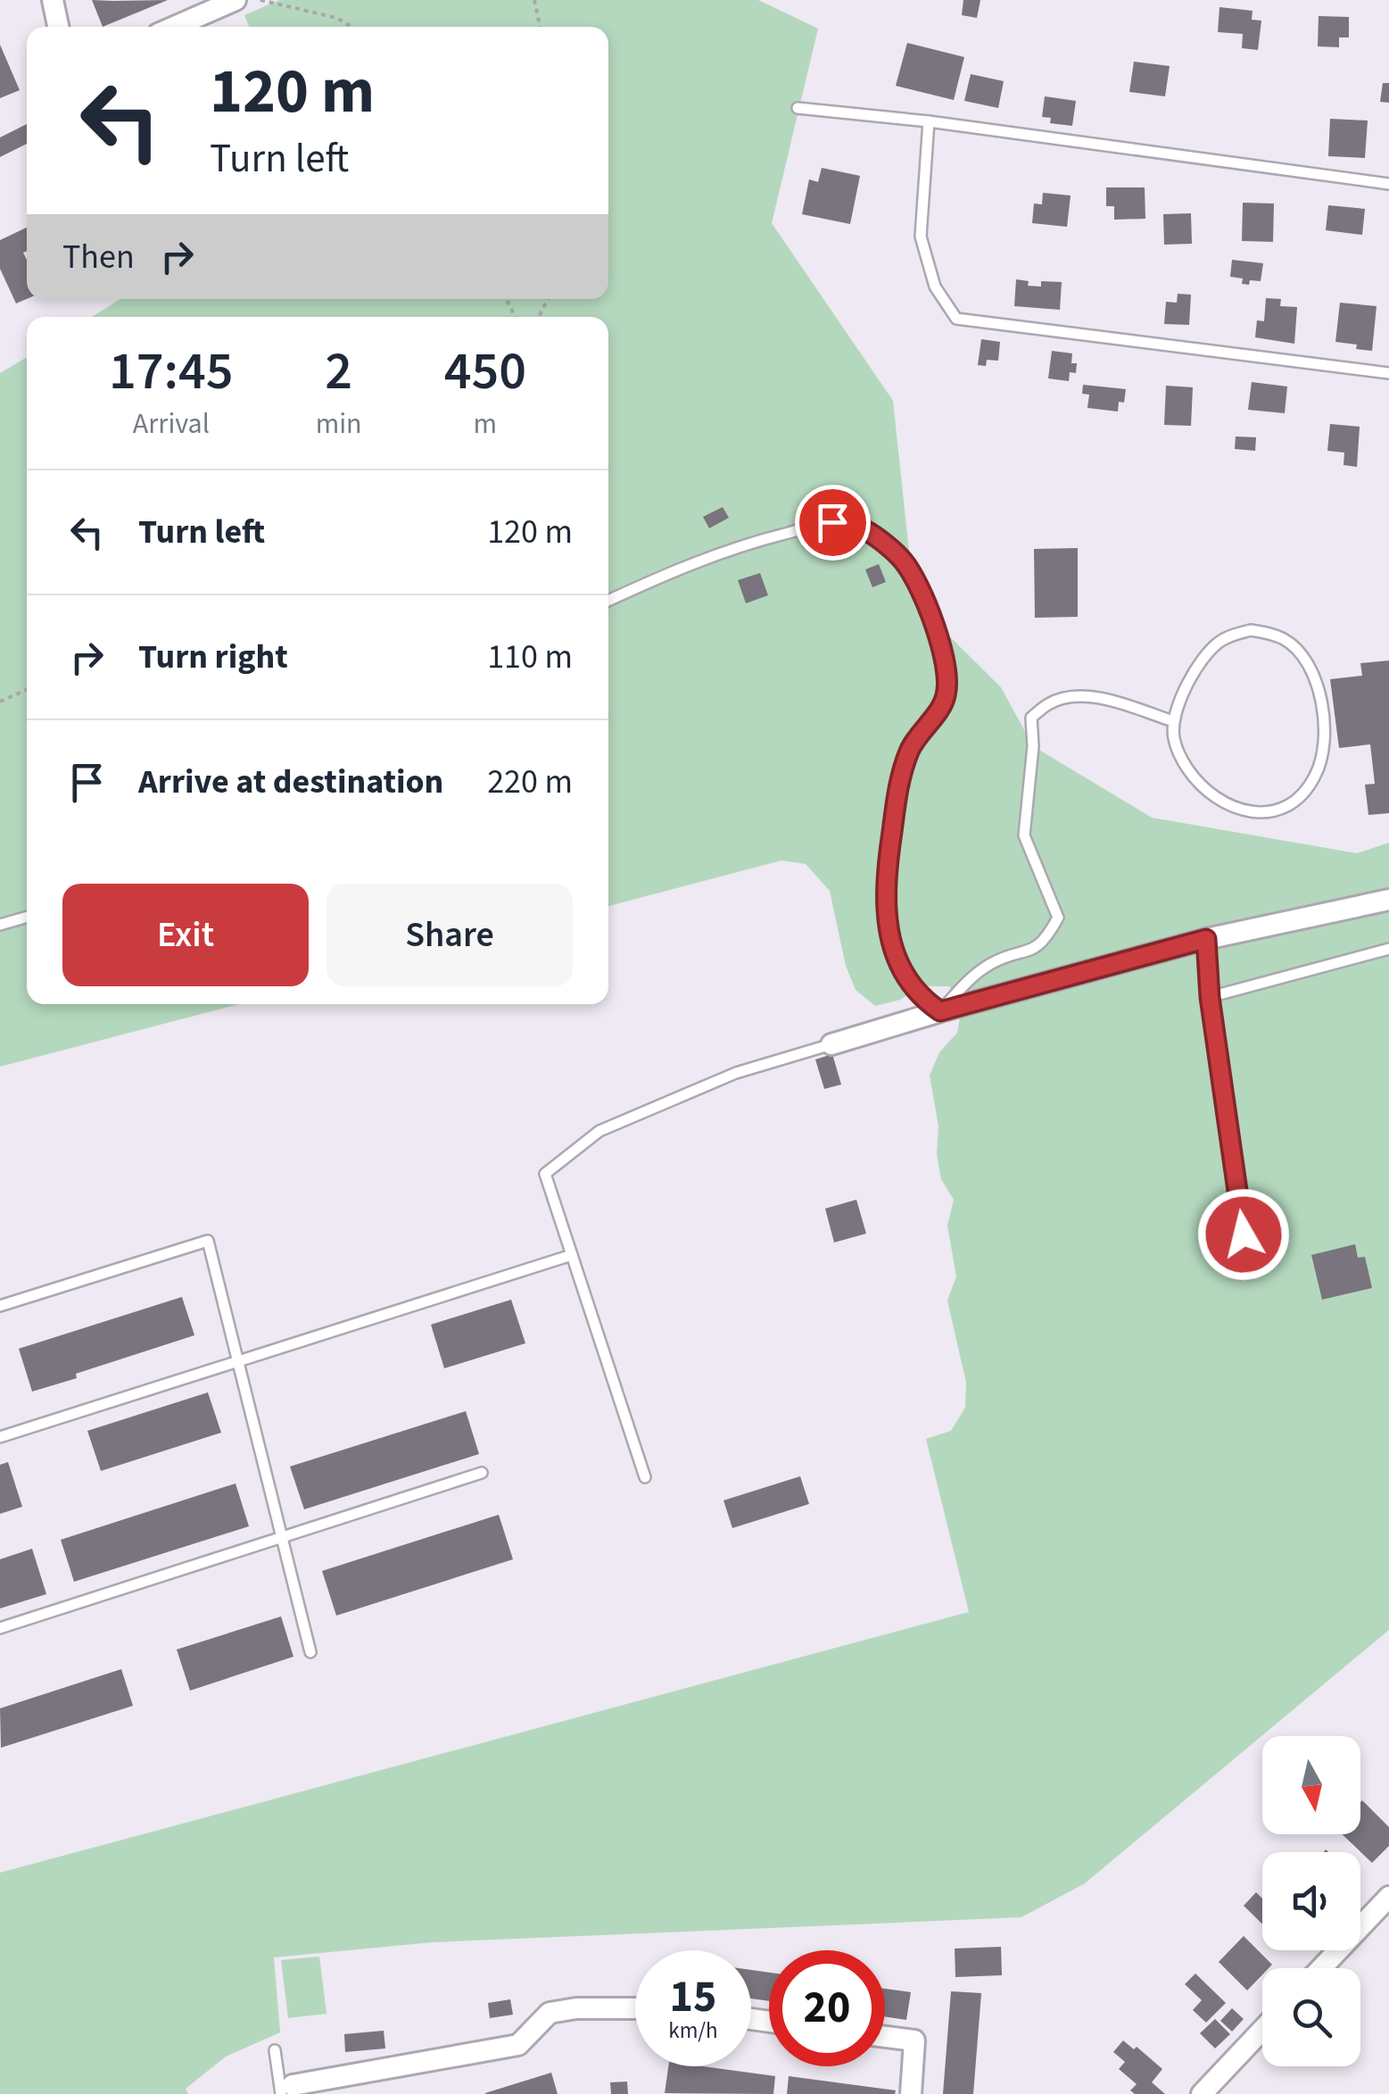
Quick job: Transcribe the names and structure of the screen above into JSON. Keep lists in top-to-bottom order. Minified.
{"north":"bottom","page":{"turn":["120 m","Turn left"],"then":"Then","eta":["17:45","Arrival","2","min","450","m"],"list":[{"name":"Turn left","value":"120 m"},{"name":"Turn right","value":"110 m"},{"name":"Arrive at destination","value":"220 m"}],"buttons":["Exit","Share"],"speed":"15 km/h","limit":"20"}}
